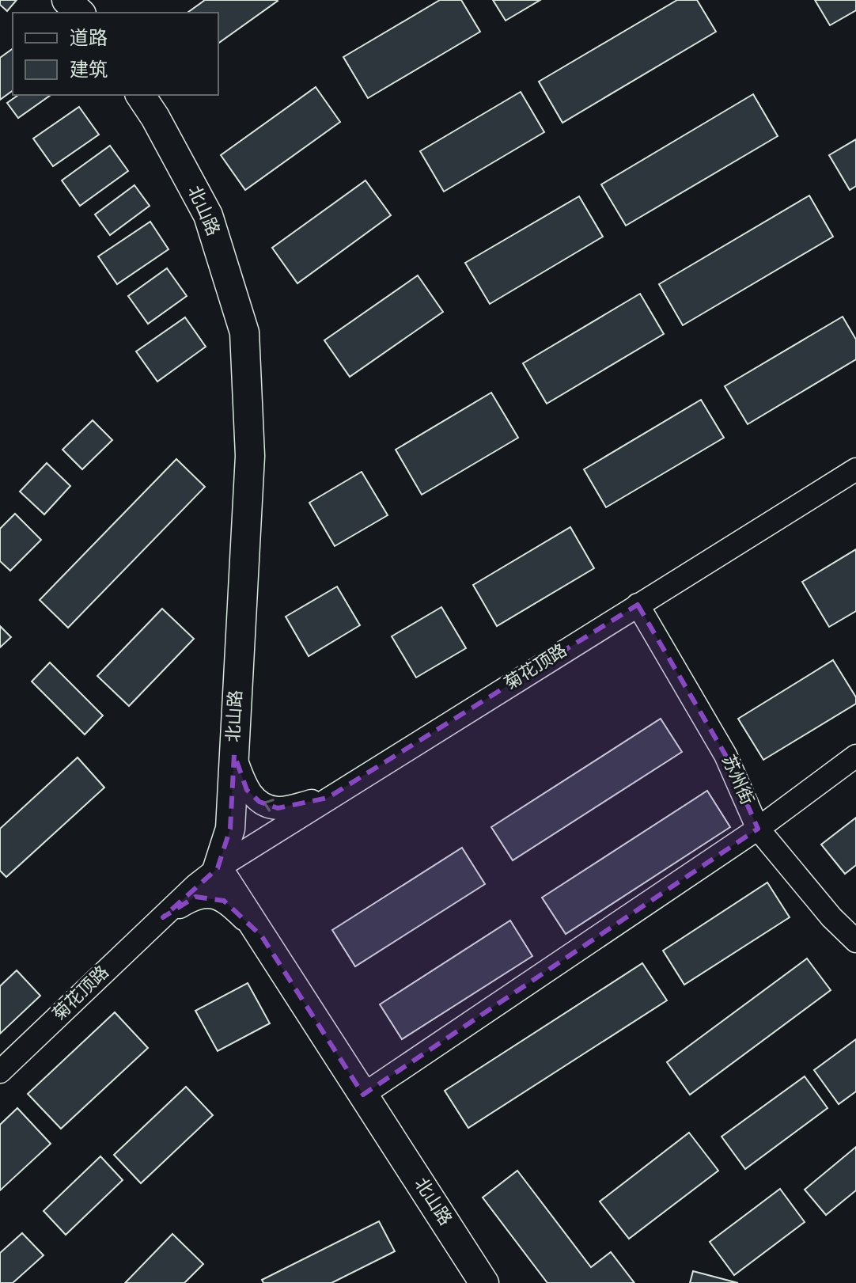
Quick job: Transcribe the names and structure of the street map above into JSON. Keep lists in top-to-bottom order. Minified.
{"streets":{"main road":["北山路"],"street":["菊花顶路","苏州街"]},"crossings":[["北山路","菊花顶路"],["菊花顶路","苏州街"]],"legend":["道路","建筑"]}
